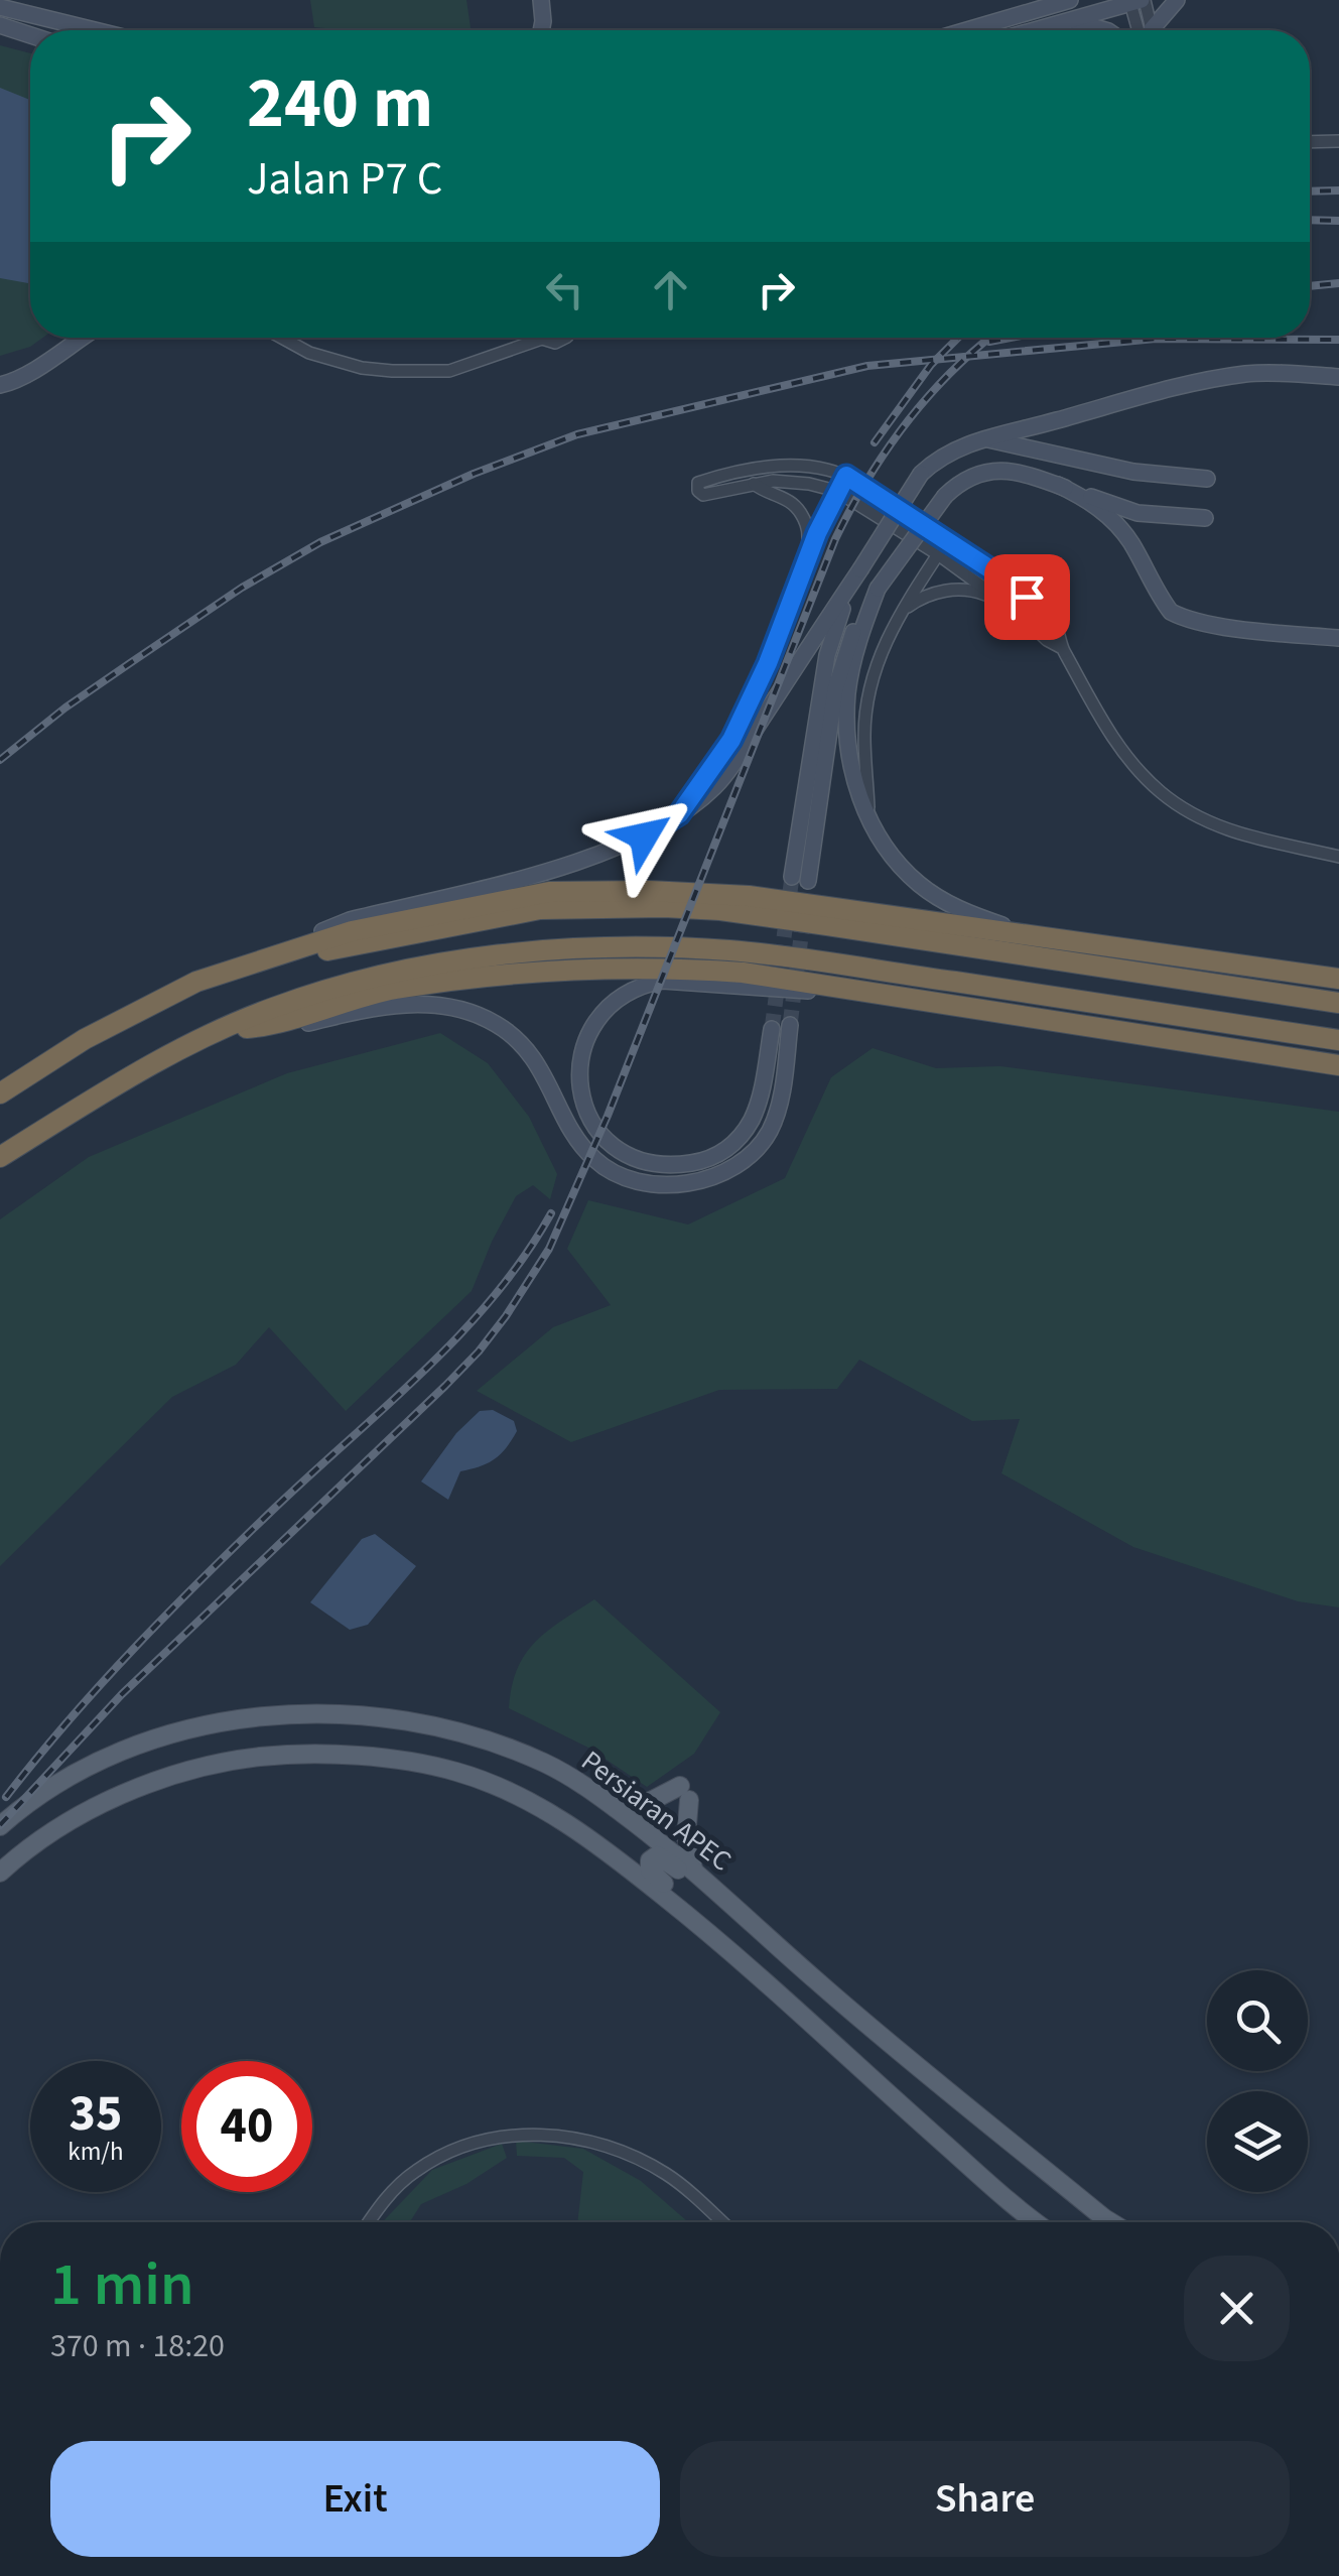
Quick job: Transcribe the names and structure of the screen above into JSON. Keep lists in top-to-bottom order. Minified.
{"streets":{"main road":["Persiaran APEC"]},"page":{"turn":["240 m","Jalan P7 C"],"speed":"35 km/h","limit":"40","heading":["1 min","370 m · 18:20"],"buttons":["Exit","Share"]}}
